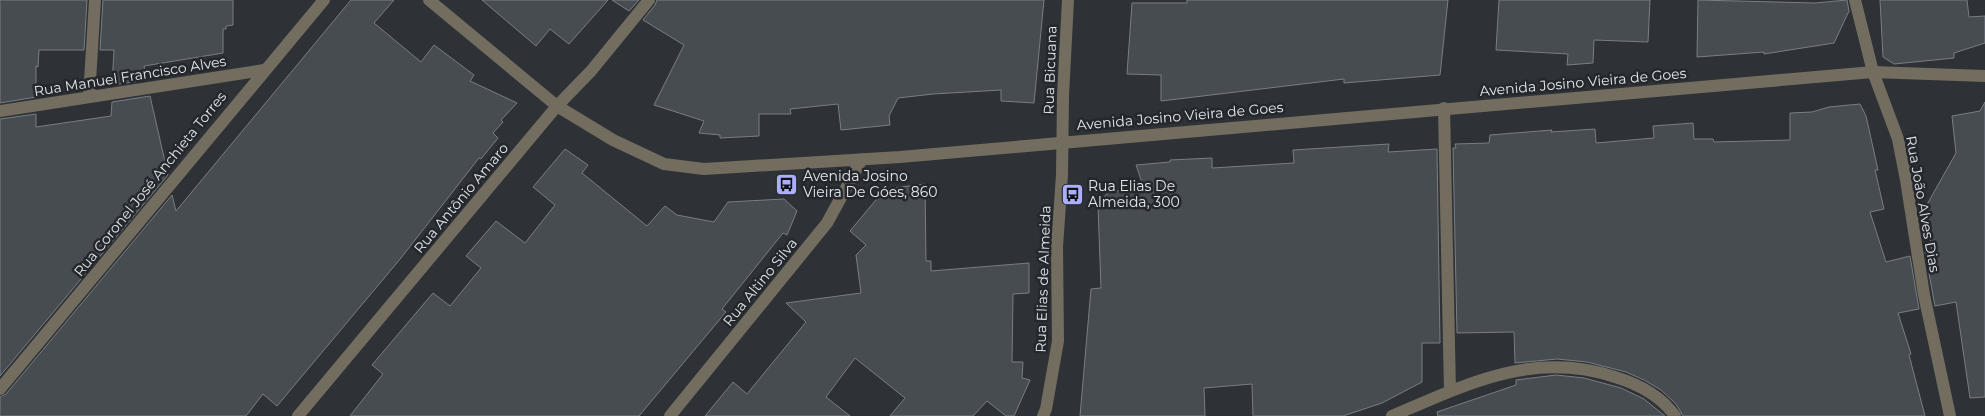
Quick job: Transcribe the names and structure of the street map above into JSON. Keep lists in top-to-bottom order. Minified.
{"streets":{"street":["Rua Bicuana","Rua Manuel Francisco Alves","Avenida Josino Vieira de Goes","Rua Coronel José Anchieta Torres","Rua Antônio Amaro","Rua João Alves Dias","Rua Elias de Almeida","Rua Altino Silva"]},"crossings":[["Rua Bicuana","Avenida Josino Vieira de Goes"],["Rua Bicuana","Rua Elias de Almeida"],["Rua Manuel Francisco Alves","Rua Coronel José Anchieta Torres"],["Avenida Josino Vieira de Goes","Rua Antônio Amaro"],["Avenida Josino Vieira de Goes","Rua João Alves Dias"],["Avenida Josino Vieira de Goes","Rua Elias de Almeida"],["Avenida Josino Vieira de Goes","Rua Altino Silva"]],"places":{"bus stop":["Avenida Josino Vieira De Góes, 860","Rua Elias De Almeida, 300"]}}
